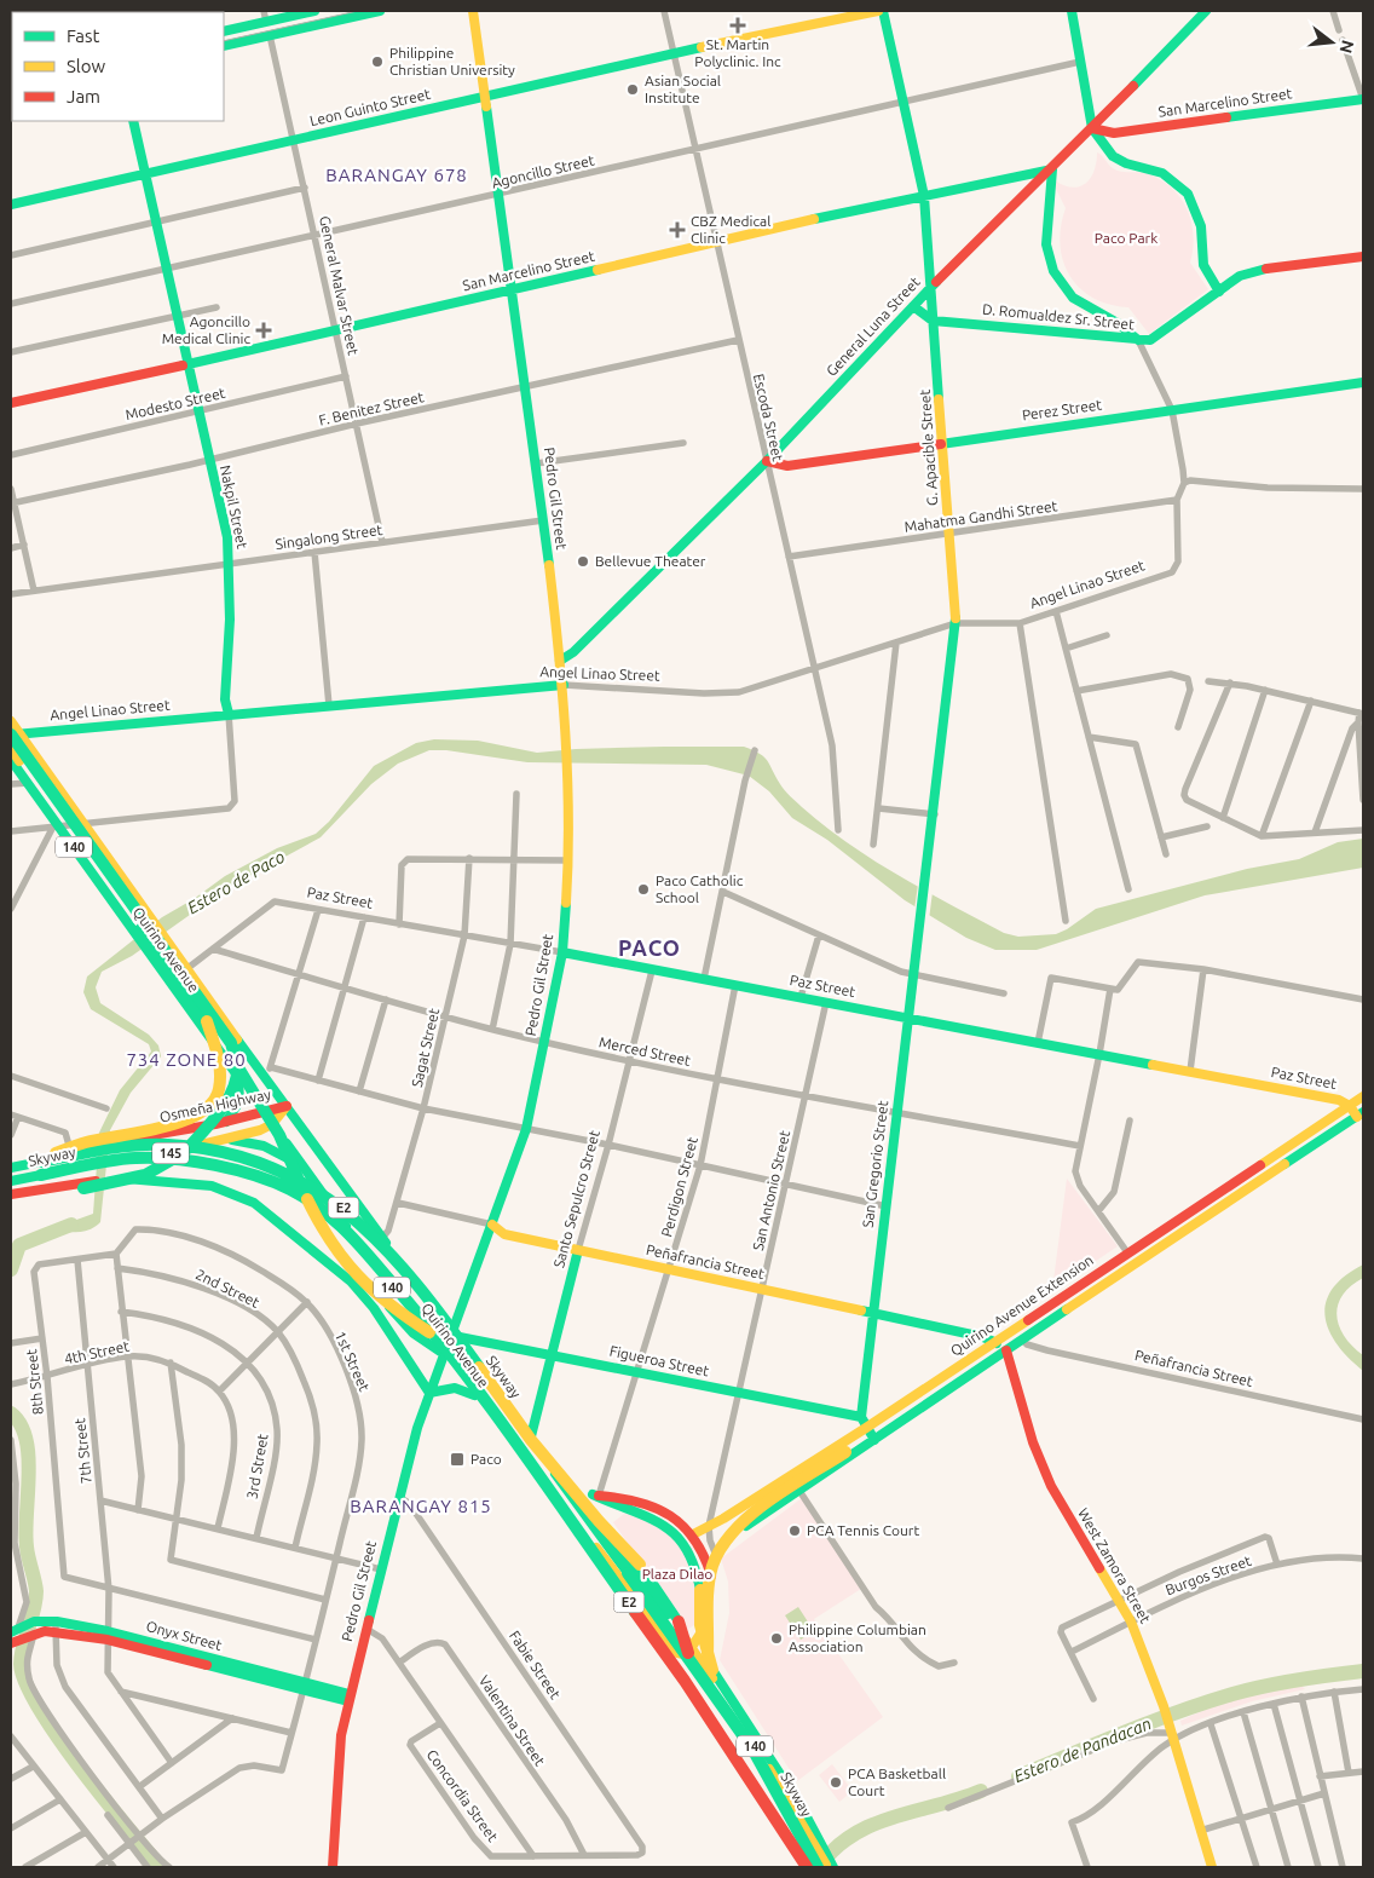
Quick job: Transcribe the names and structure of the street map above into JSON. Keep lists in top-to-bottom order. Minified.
{"streets":{"main road":["San Marcelino Street","Leon Guinto Street","D. Romualdez Sr. Street","General Luna Street","Perez Street","G. Apacible Street","Pedro Gil Street","Nakpil Street","Angel Linao Street","140","Paz Street","Quirino Avenue","Osmeña Highway","145","Skyway","San Gregorio Street","Santo Sepulcro Street","E2","Peñafrancia Street","Quirino Avenue Extension","Figueroa Street","West Zamora Street","Onyx Street"],"street":["Agoncillo Street","General Malvar Street","Modesto Street","F. Benitez Street","Escoda Street","Mahatma Gandhi Street","Singalong Street","Sagat Street","Merced Street","Perdigon Street","San Antonio Street","2nd Street","4th Street","1st Street","8th Street","7th Street","3rd Street","Burgos Street","Fabie Street","Valentina Street","Concordia Street"]},"crossings":[["San Marcelino Street","General Malvar Street"],["San Marcelino Street","General Luna Street"],["San Marcelino Street","Escoda Street"],["San Marcelino Street","G. Apacible Street"],["San Marcelino Street","Pedro Gil Street"],["San Marcelino Street","Nakpil Street"],["Leon Guinto Street","General Malvar Street"],["Leon Guinto Street","Escoda Street"],["Leon Guinto Street","Pedro Gil Street"],["Leon Guinto Street","Nakpil Street"],["Agoncillo Street","General Malvar Street"],["Agoncillo Street","Escoda Street"],["Agoncillo Street","G. Apacible Street"],["Agoncillo Street","Pedro Gil Street"],["Agoncillo Street","Nakpil Street"],["General Malvar Street","Modesto Street"],["General Malvar Street","F. Benitez Street"],["General Malvar Street","Singalong Street"],["D. Romualdez Sr. Street","G. Apacible Street"],["General Luna Street","Perez Street"],["General Luna Street","Escoda Street"],["General Luna Street","G. Apacible Street"],["General Luna Street","Pedro Gil Street"],["Modesto Street","Nakpil Street"],["F. Benitez Street","Escoda Street"],["F. Benitez Street","Pedro Gil Street"],["F. Benitez Street","Nakpil Street"],["Perez Street","Escoda Street"],["Perez Street","G. Apacible Street"],["Escoda Street","Mahatma Gandhi Street"],["Escoda Street","Angel Linao Street"],["G. Apacible Street","Mahatma Gandhi Street"],["G. Apacible Street","Angel Linao Street"],["G. Apacible Street","San Gregorio Street"],["Pedro Gil Street","Singalong Street"],["Pedro Gil Street","Angel Linao Street"],["Pedro Gil Street","Paz Street"],["Pedro Gil Street","Quirino Avenue"],["Pedro Gil Street","Merced Street"],["Pedro Gil Street","Skyway"],["Pedro Gil Street","Peñafrancia Street"],["Pedro Gil Street","Figueroa Street"],["Pedro Gil Street","Onyx Street"],["Pedro Gil Street","Fabie Street"],["Nakpil Street","Singalong Street"],["Nakpil Street","Angel Linao Street"],["Nakpil Street","Quirino Avenue"],["Mahatma Gandhi Street","Angel Linao Street"],["Angel Linao Street","Quirino Avenue"],["Paz Street","Sagat Street"],["Paz Street","Merced Street"],["Paz Street","San Gregorio Street"],["Paz Street","Perdigon Street"],["Paz Street","San Antonio Street"],["Paz Street","Santo Sepulcro Street"],["Paz Street","Quirino Avenue Extension"],["Quirino Avenue","Sagat Street"],["Quirino Avenue","Osmeña Highway"],["Quirino Avenue","Skyway"],["Quirino Avenue","Perdigon Street"],["Quirino Avenue","Santo Sepulcro Street"],["Quirino Avenue","Quirino Avenue Extension"],["Quirino Avenue","Figueroa Street"],["Sagat Street","Merced Street"],["Sagat Street","Peñafrancia Street"],["Merced Street","San Gregorio Street"],["Merced Street","Perdigon Street"],["Merced Street","San Antonio Street"],["Merced Street","Santo Sepulcro Street"],["Skyway","Figueroa Street"],["San Gregorio Street","Peñafrancia Street"],["San Gregorio Street","Quirino Avenue Extension"],["San Gregorio Street","Figueroa Street"],["Perdigon Street","Peñafrancia Street"],["Perdigon Street","Figueroa Street"],["San Antonio Street","Peñafrancia Street"],["San Antonio Street","Quirino Avenue Extension"],["San Antonio Street","Figueroa Street"],["Santo Sepulcro Street","Peñafrancia Street"],["Santo Sepulcro Street","Figueroa Street"],["Peñafrancia Street","Quirino Avenue Extension"],["Peñafrancia Street","West Zamora Street"],["Quirino Avenue Extension","Figueroa Street"],["Quirino Avenue Extension","West Zamora Street"],["4th Street","8th Street"],["4th Street","7th Street"],["1st Street","8th Street"],["1st Street","Onyx Street"],["8th Street","7th Street"],["7th Street","Onyx Street"],["West Zamora Street","Burgos Street"],["Fabie Street","Concordia Street"],["Valentina Street","Concordia Street"]],"districts":["BARANGAY 678","PACO","734 ZONE 80","BARANGAY 815"],"water":["Estero de Paco","Estero de Pandacan"],"parks":["Paco Park","Plaza Dilao"],"places":{"health":["St. Martin Polyclinic. Inc","CBZ Medical Clinic","Agoncillo Medical Clinic"],"other":["Philippine Christian University","Asian Social Institute","Bellevue Theater","Paco Catholic School","PCA Tennis Court","Philippine Columbian Association","PCA Basketball Court"],"transit":["Paco"]},"legend":["Fast","Slow","Jam"],"north":"right"}
